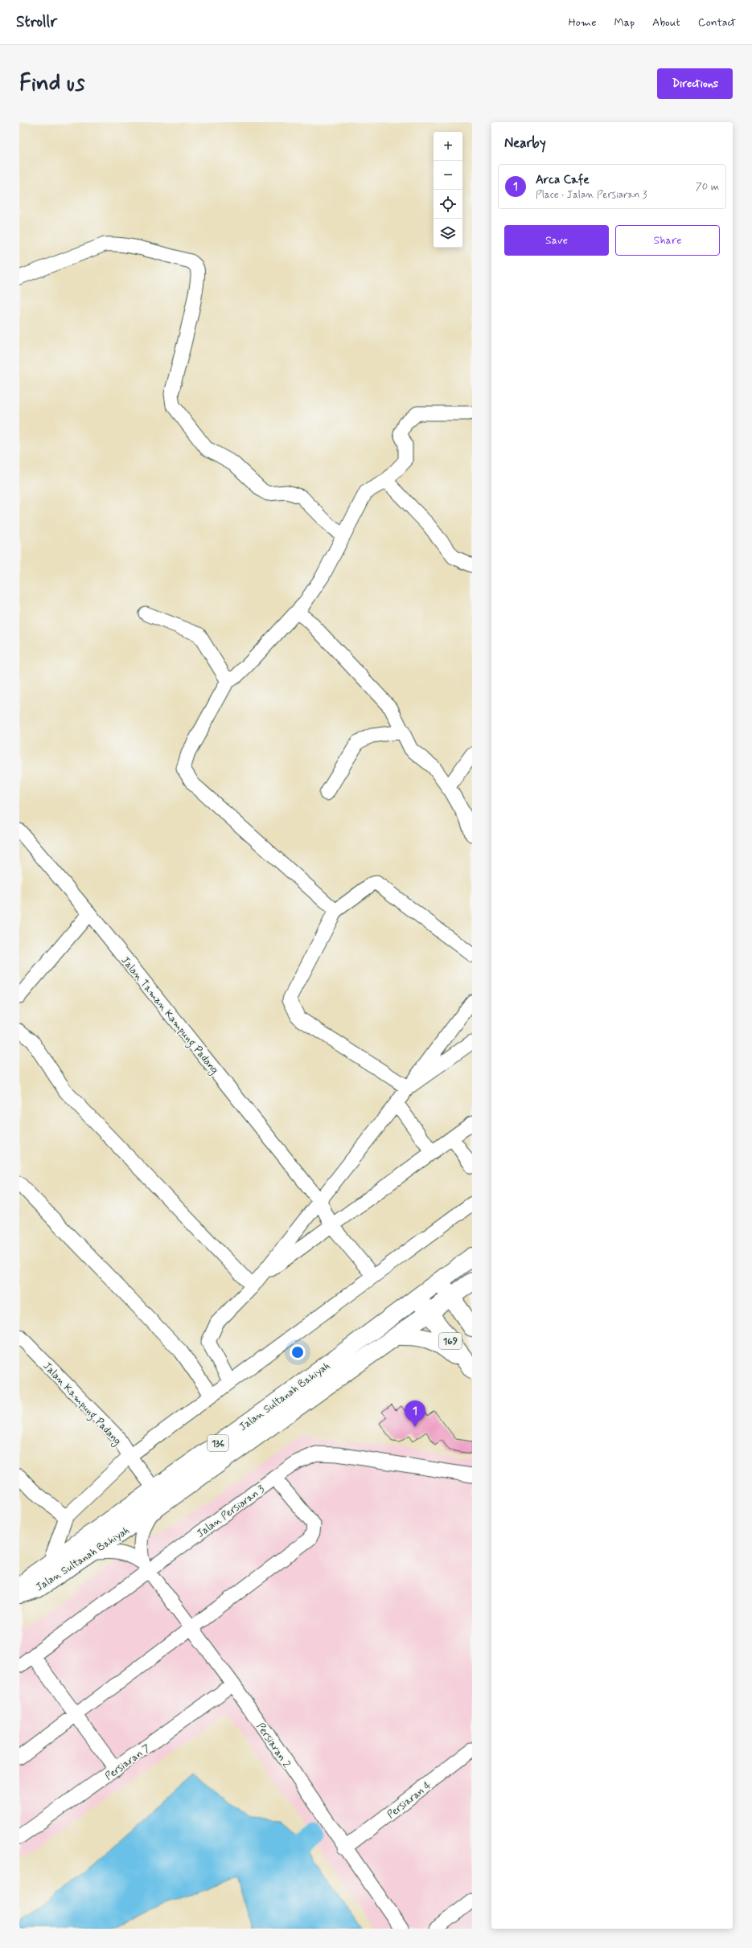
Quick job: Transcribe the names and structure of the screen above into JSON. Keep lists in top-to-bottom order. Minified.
{"streets":{"main road":["169","Jalan Sultanah Bahiyah","136"],"street":["Jalan Taman Kampung Padang","Jalan Kampung Padang","Jalan Persiaran 3","Persiaran 2","Persiaran 7","Persiaran 4"]},"crossings":[["169","Jalan Sultanah Bahiyah"],["Jalan Sultanah Bahiyah","Jalan Kampung Padang"],["Jalan Persiaran 3","Persiaran 2"],["Persiaran 2","Persiaran 7"],["Persiaran 2","Persiaran 4"]],"page":{"header":"Strollr","nav":["Home","Map","About","Contact"],"buttons":["Directions",["Save","Share"]],"title":"Find us","heading":"Nearby","map_buttons":["+","−"],"list":[{"mark":"1","name":"Arca Cafe","note":"Place · Jalan Persiaran 3","value":"70 m"}],"pins":"1"}}
